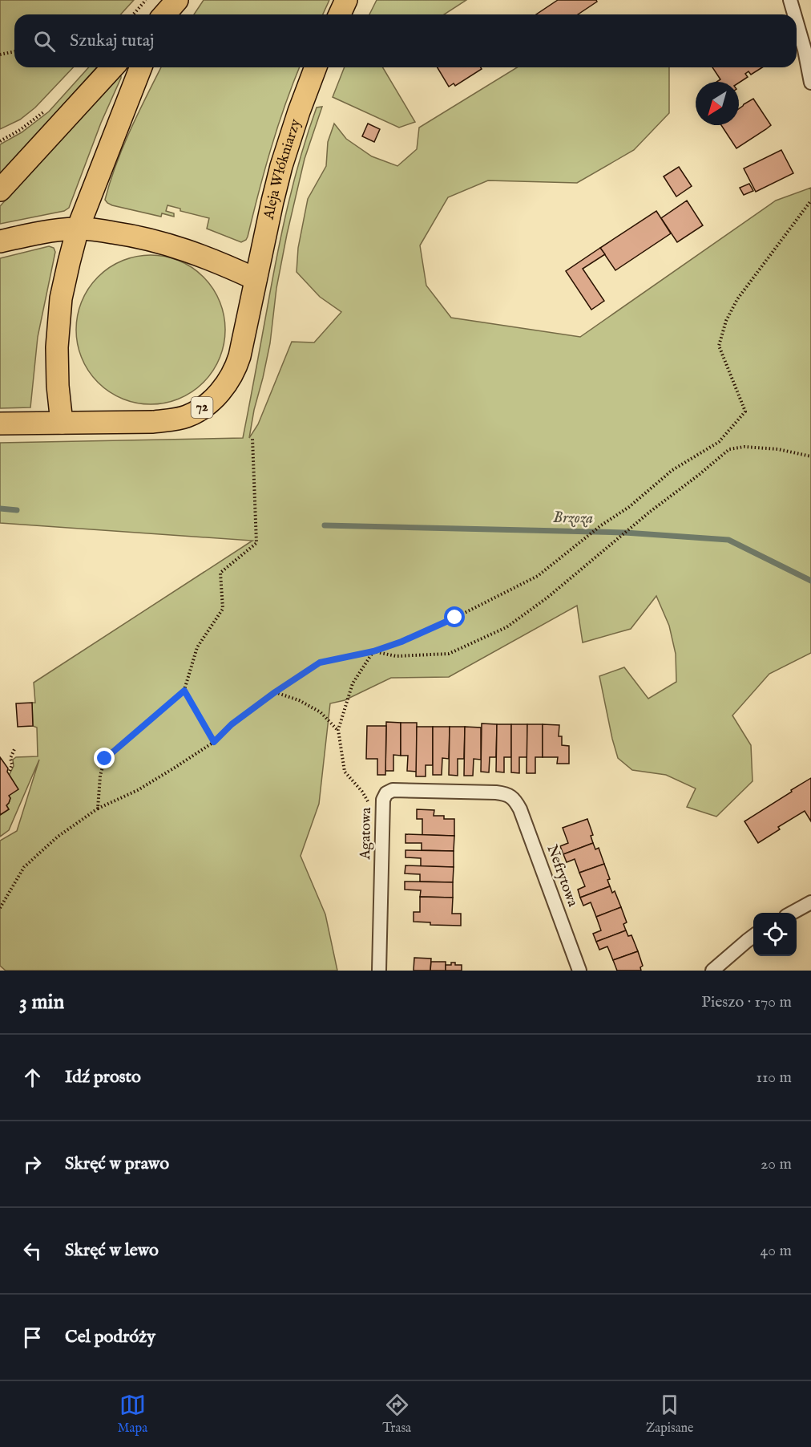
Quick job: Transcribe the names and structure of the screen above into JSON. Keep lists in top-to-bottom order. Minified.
{"streets":{"main road":["Aleja Włókniarzy","72"],"street":["Agatowa","Nefrytowa"]},"crossings":[["Aleja Włókniarzy","72"],["Agatowa","Nefrytowa"]],"water":["Brzoza"],"north":"bottom left","page":{"search":"Szukaj tutaj","heading":["3 min","Pieszo · 170 m"],"list":[["Idź prosto","110 m"],["Skręć w prawo","20 m"],["Skręć w lewo","40 m"],"Cel podróży"],"nav":["Mapa","Trasa","Zapisane"]}}
